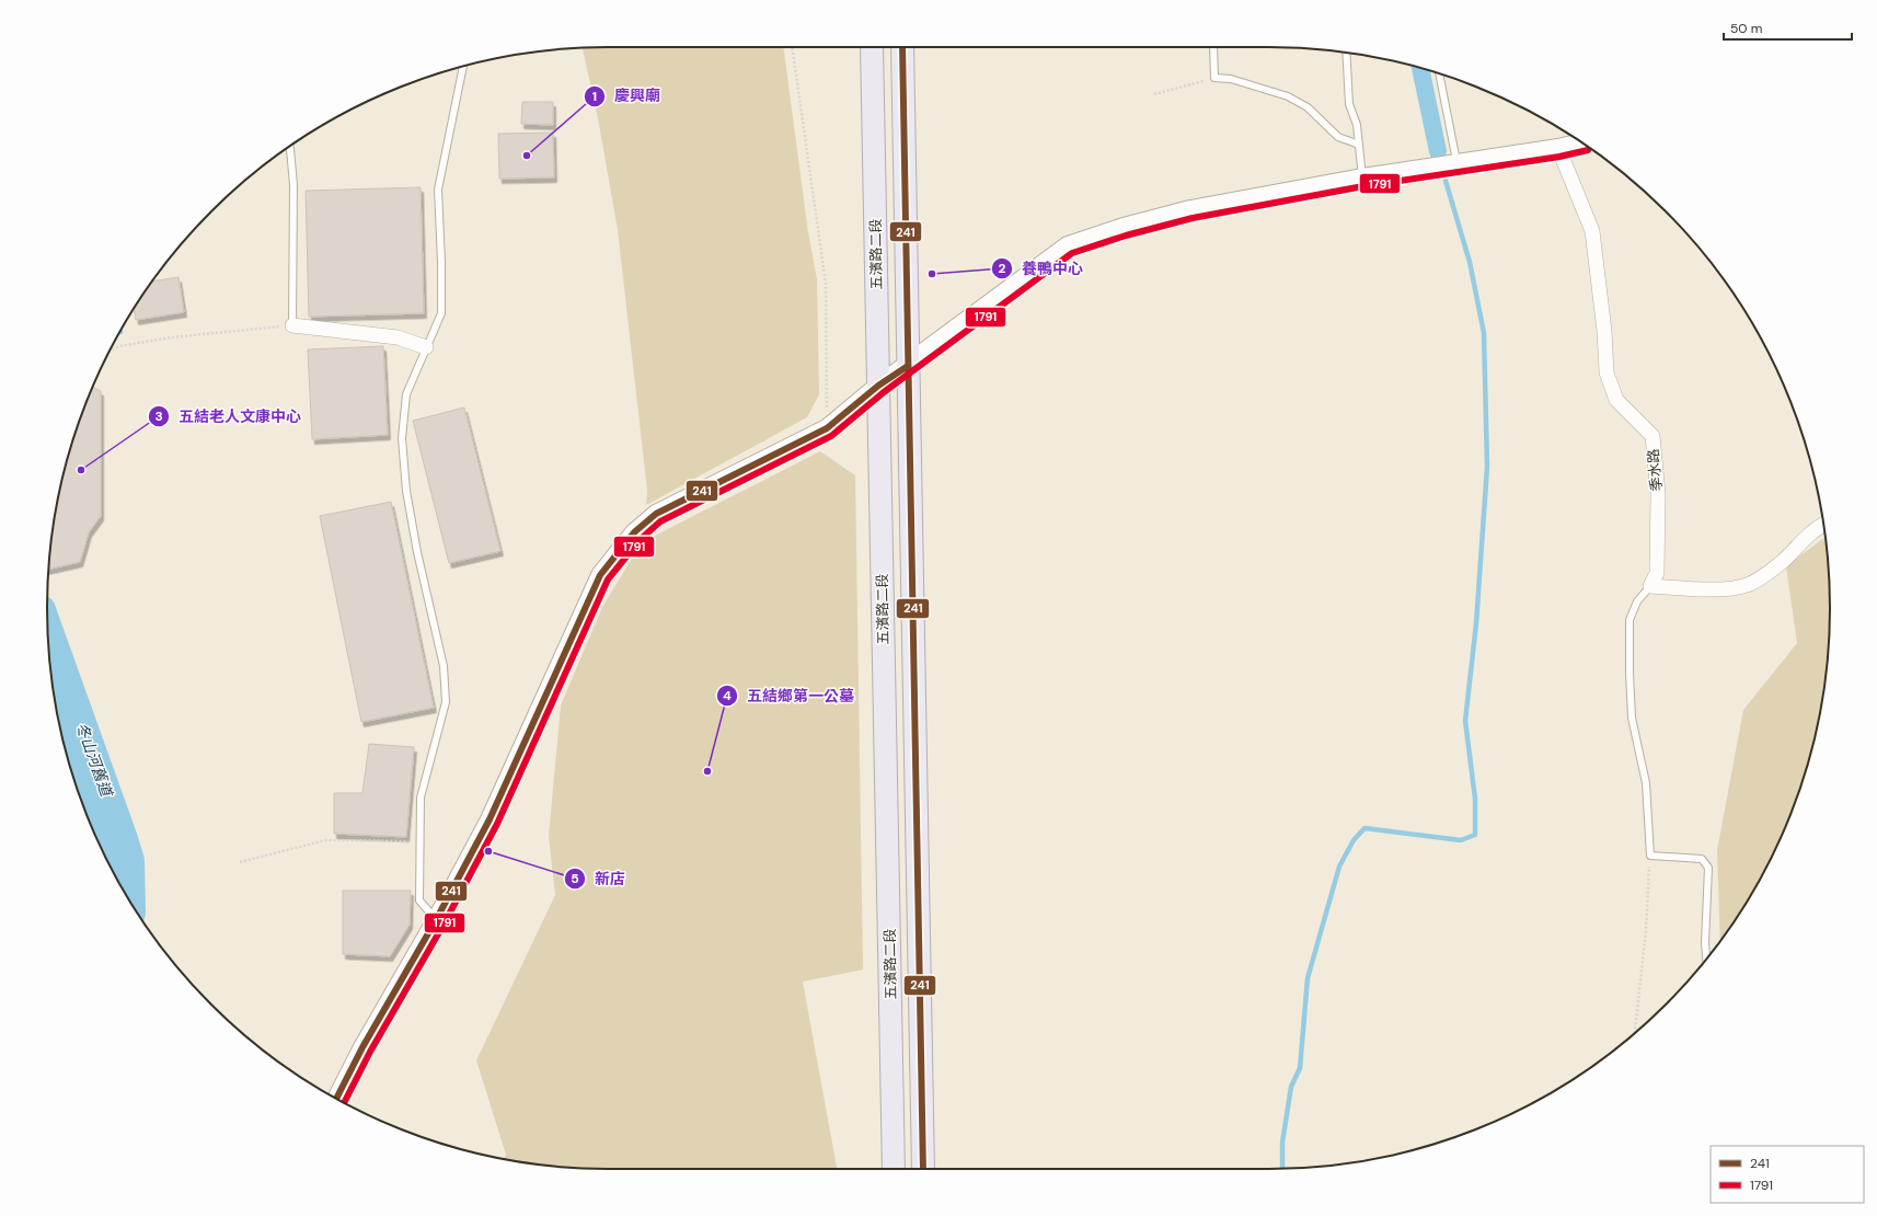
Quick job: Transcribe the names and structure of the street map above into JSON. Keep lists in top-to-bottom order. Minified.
{"streets":{"main road":["五濱路二段"],"street":["季水路"]},"water":["冬山河舊道"],"places":["慶興廟","養鴨中心","五結老人文康中心","五結鄉第一公墓","新店"],"lines":["transit line 241","transit line 1791"],"legend":["241","1791"],"scale_bar":"50 m"}
